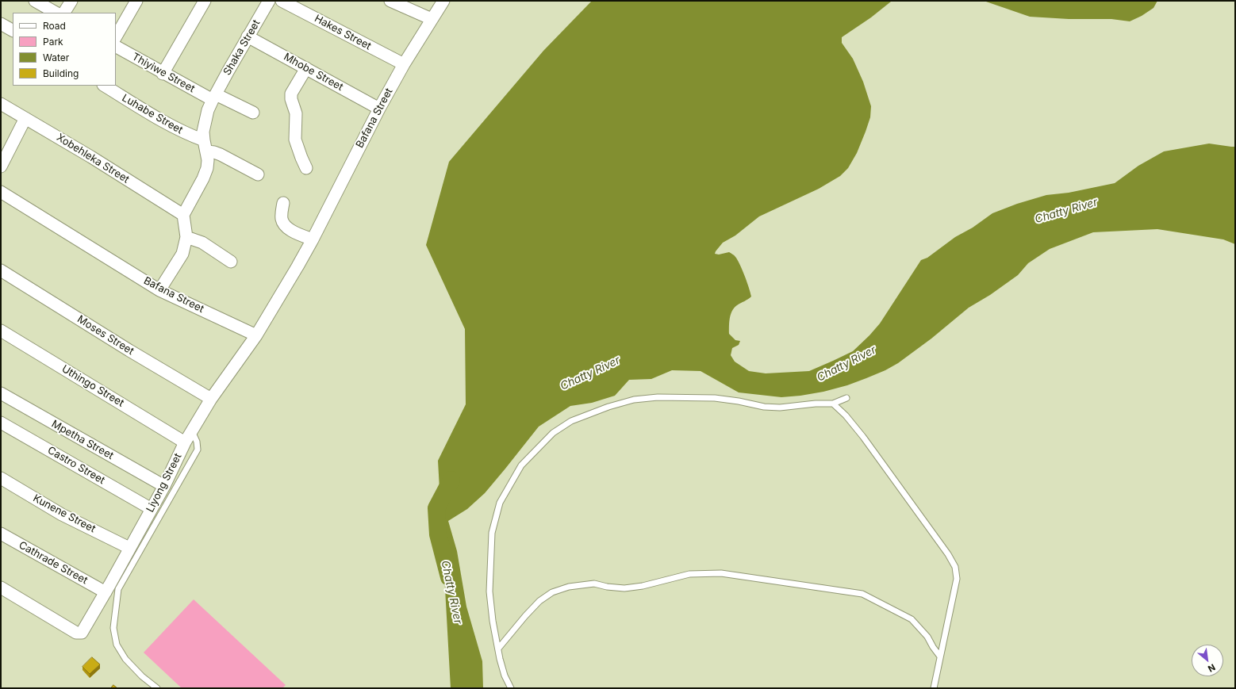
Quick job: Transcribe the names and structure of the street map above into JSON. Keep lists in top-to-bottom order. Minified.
{"streets":{"street":["Hakes Street","Shaka Street","Mhobe Street","Thiyiwe Street","Luhabe Street","Bafana Street","Xobehleka Street","Moses Street","Uthingo Street","Mpetha Street","Castro Street","Liyong Street","Kunene Street","Cathrade Street"]},"crossings":[["Hakes Street","Bafana Street"],["Shaka Street","Mhobe Street"],["Shaka Street","Thiyiwe Street"],["Shaka Street","Luhabe Street"],["Shaka Street","Xobehleka Street"],["Mhobe Street","Bafana Street"],["Bafana Street","Liyong Street"],["Moses Street","Liyong Street"],["Uthingo Street","Liyong Street"],["Mpetha Street","Liyong Street"],["Castro Street","Liyong Street"],["Liyong Street","Kunene Street"],["Liyong Street","Cathrade Street"]],"water":["Chatty River"],"legend":["Road","Park","Water","Building"],"north":"bottom right"}
